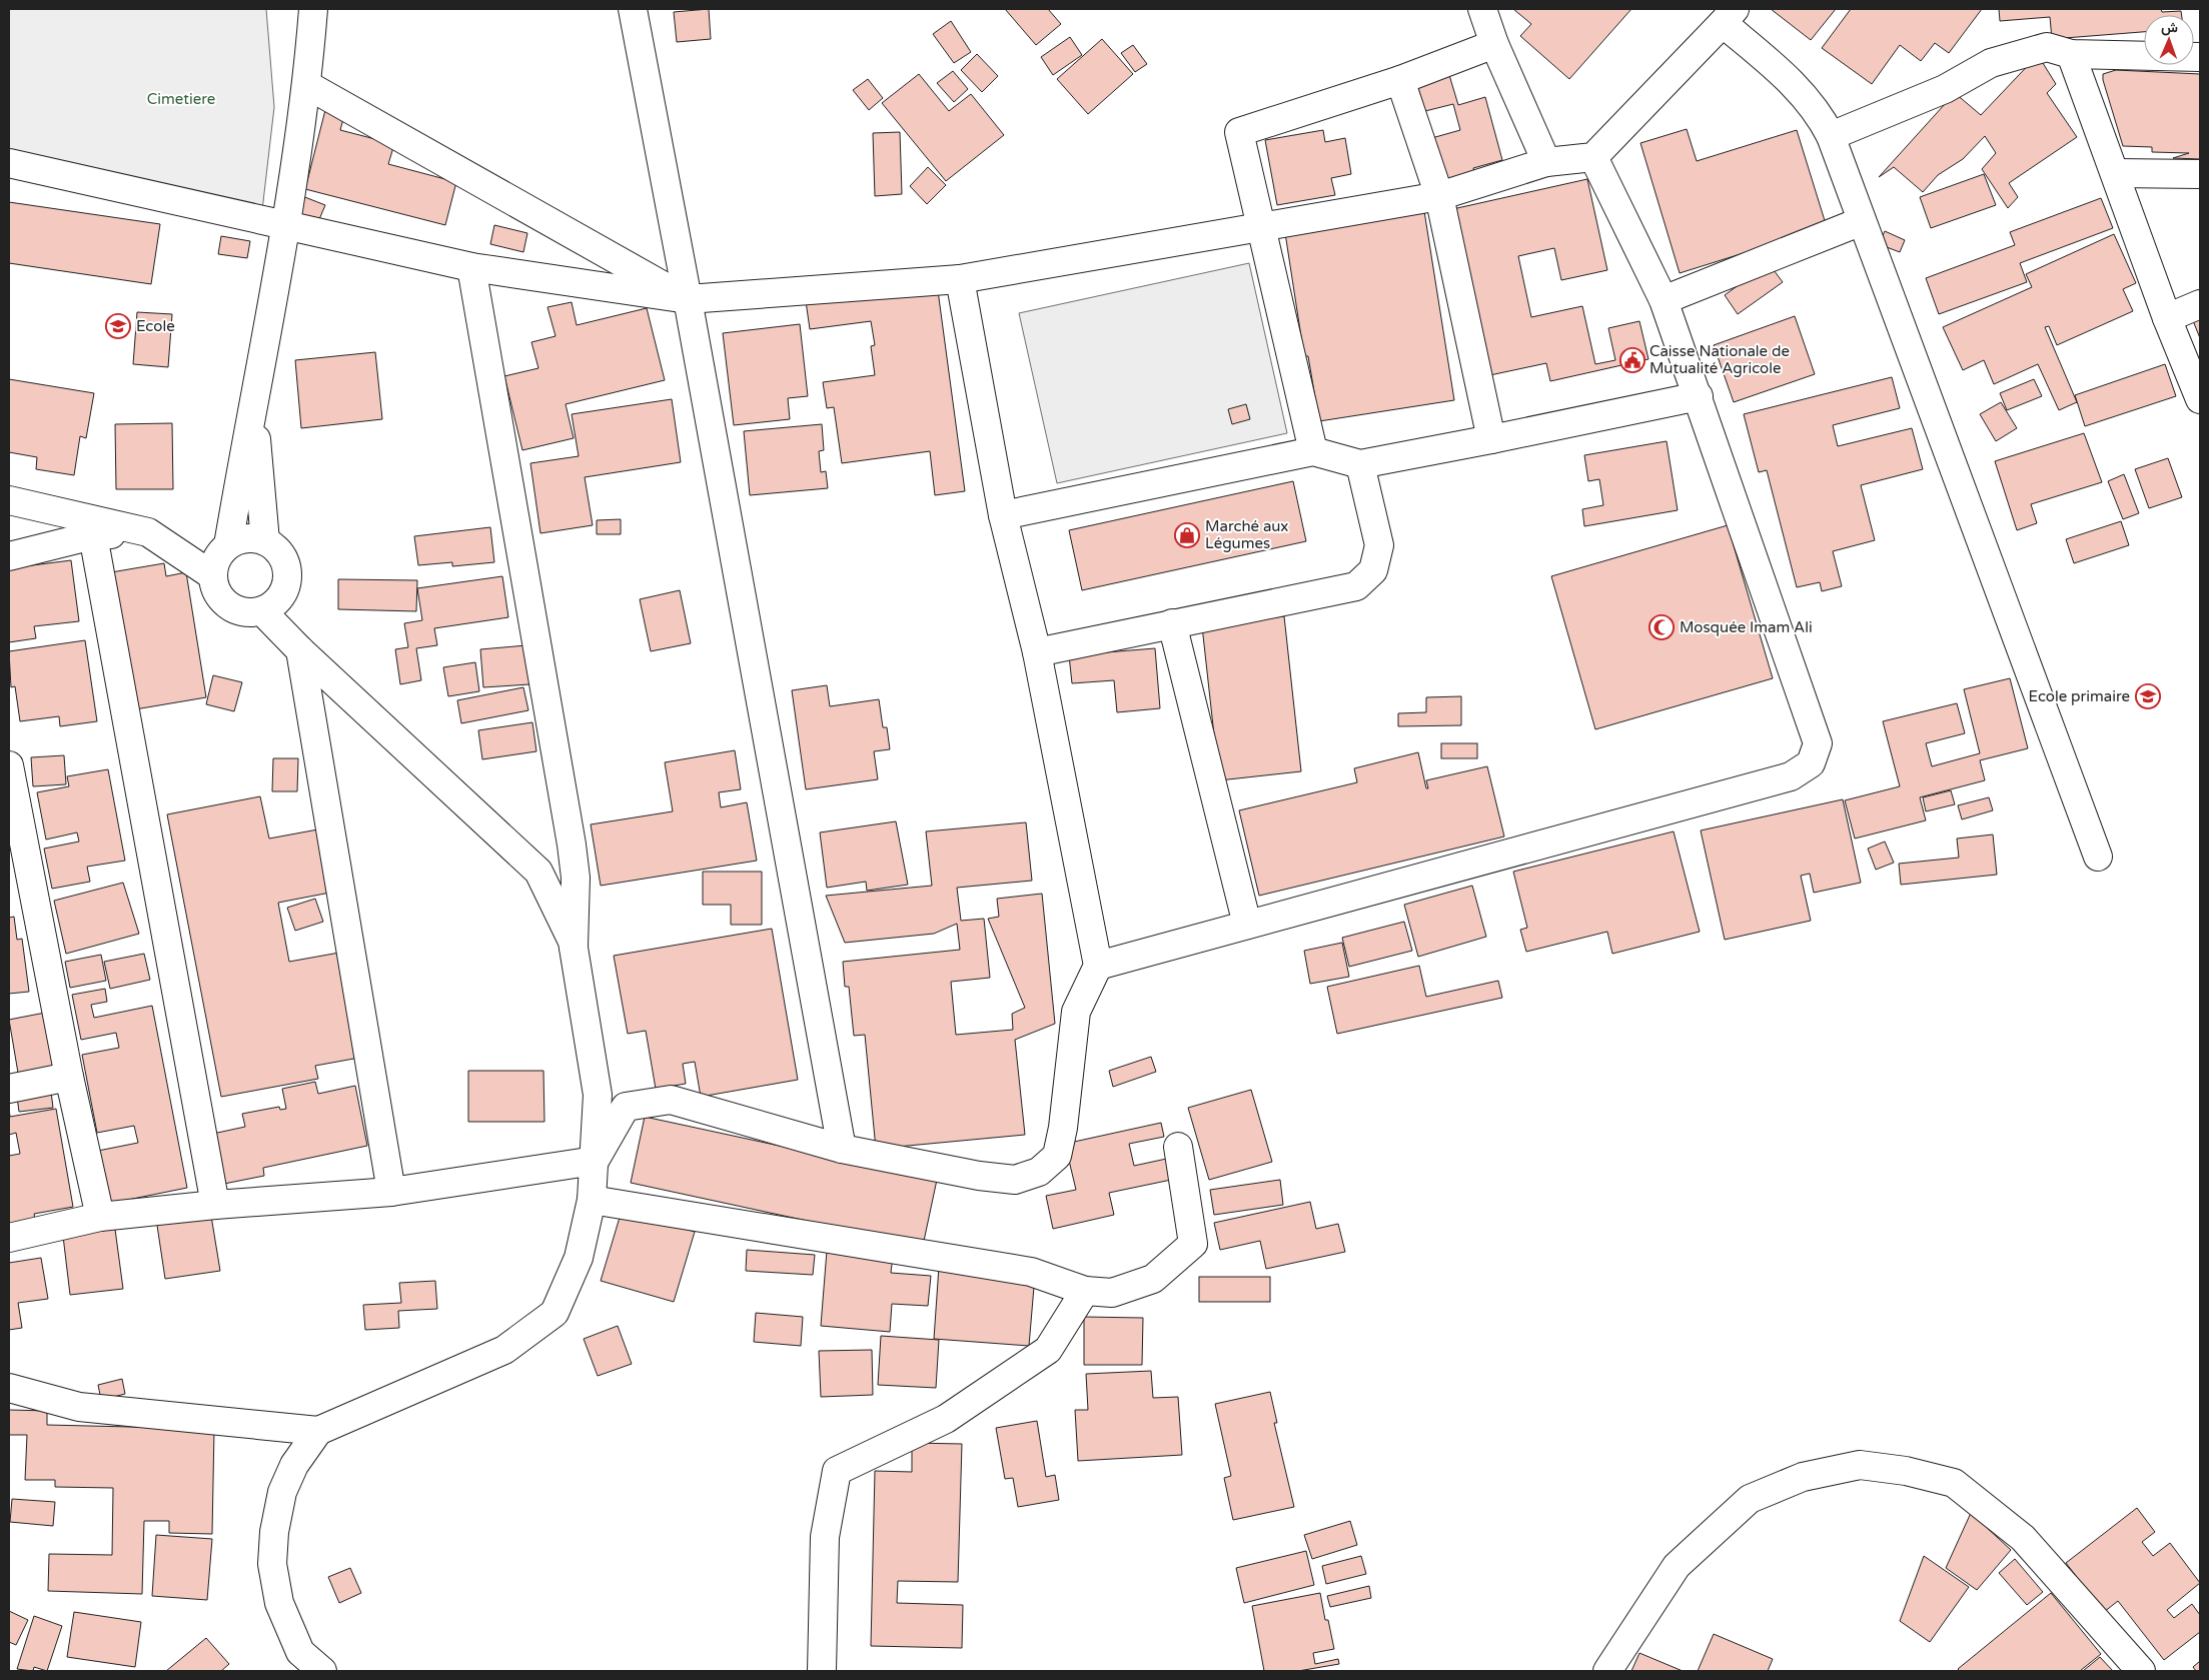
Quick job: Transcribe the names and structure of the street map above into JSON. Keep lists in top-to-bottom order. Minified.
{"parks":["Cimetiere"],"places":{"school or university":["Ecole","Ecole primaire"],"public building":["Caisse Nationale de Mutualité Agricole"],"shop":["Marché aux Légumes"],"mosque":["Mosquée Imam Ali"]},"north":"top"}
